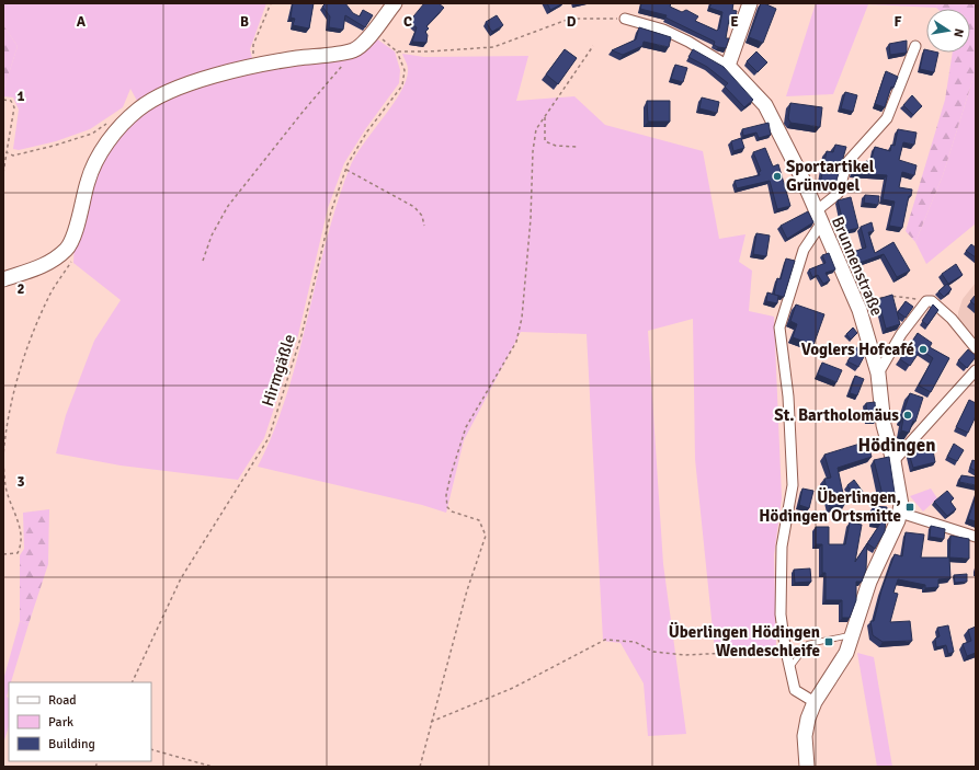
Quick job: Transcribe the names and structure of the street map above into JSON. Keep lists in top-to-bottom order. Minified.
{"streets":{"street":["Brunnenstraße"],"path":["Hirmgäßle"]},"districts":["Hödingen"],"places":{"other":["Sportartikel Grünvogel","Voglers Hofcafé","St. Bartholomäus"],"transit":["Überlingen, Hödingen Ortsmitte","Überlingen Hödingen Wendeschleife"]},"legend":["Road","Park","Building"],"north":"right","grid":{"columns":["A","B","C","D","E","F"],"rows":["1","2","3"]}}
